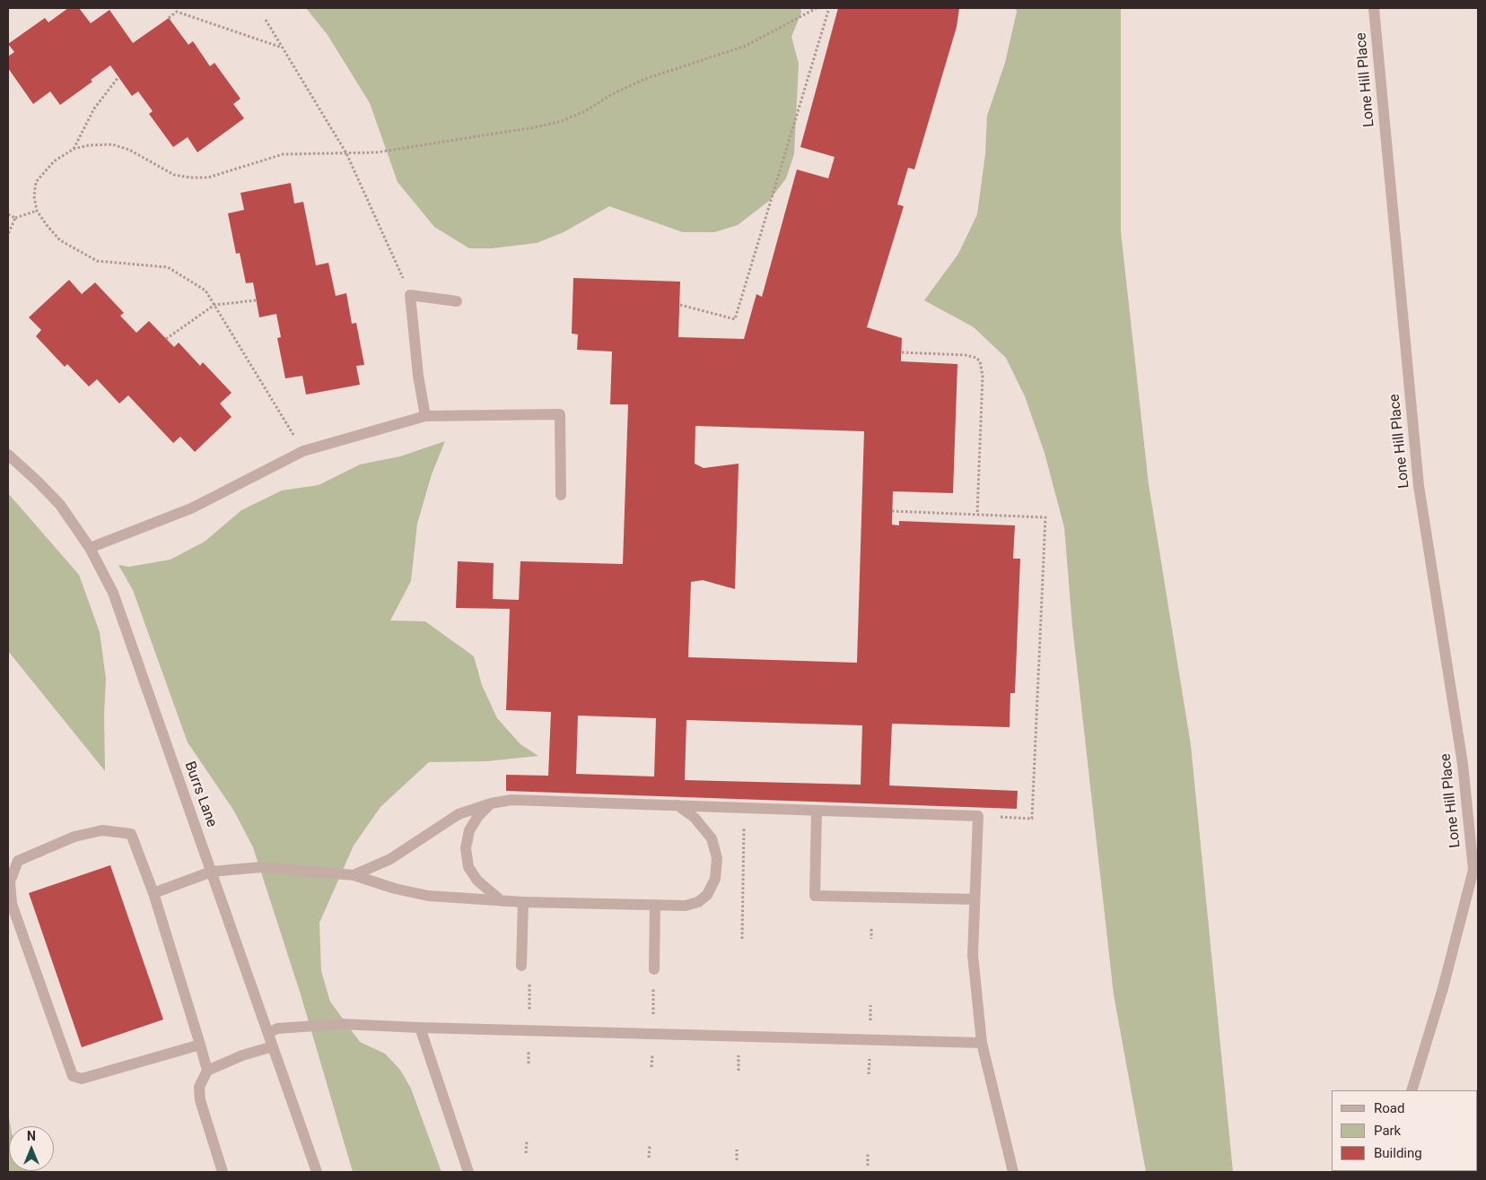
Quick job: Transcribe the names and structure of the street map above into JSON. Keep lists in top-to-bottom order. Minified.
{"streets":{"street":["Lone Hill Place","Burrs Lane"]},"legend":["Road","Park","Building"],"north":"top"}
